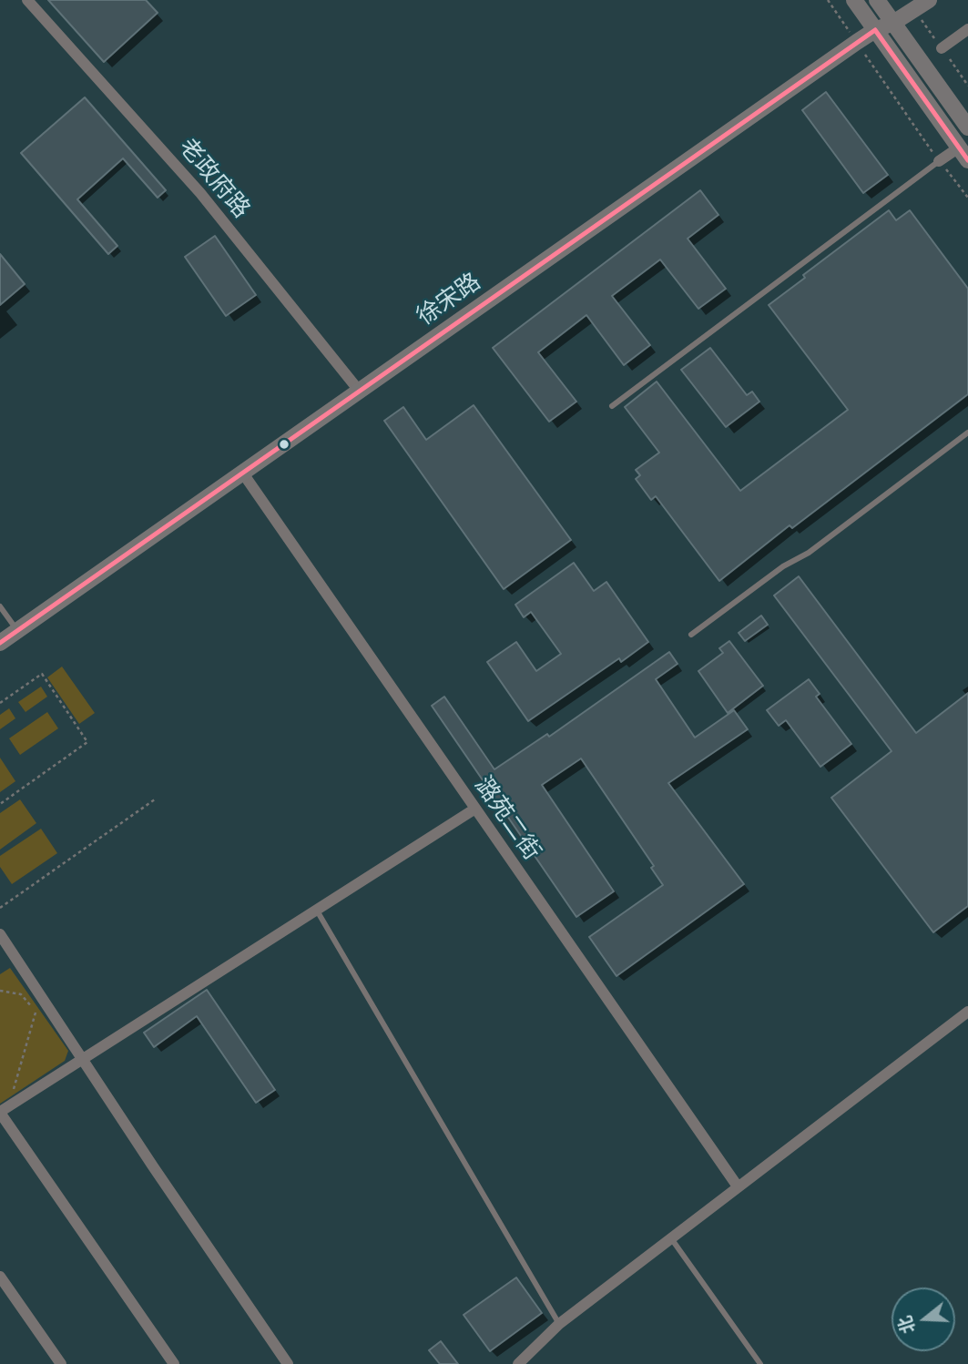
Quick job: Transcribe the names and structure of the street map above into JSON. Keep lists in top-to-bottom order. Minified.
{"streets":{"street":["老政府路","徐宋路","潞苑二街"]},"crossings":[["老政府路","徐宋路"],["徐宋路","潞苑二街"]],"north":"left"}
